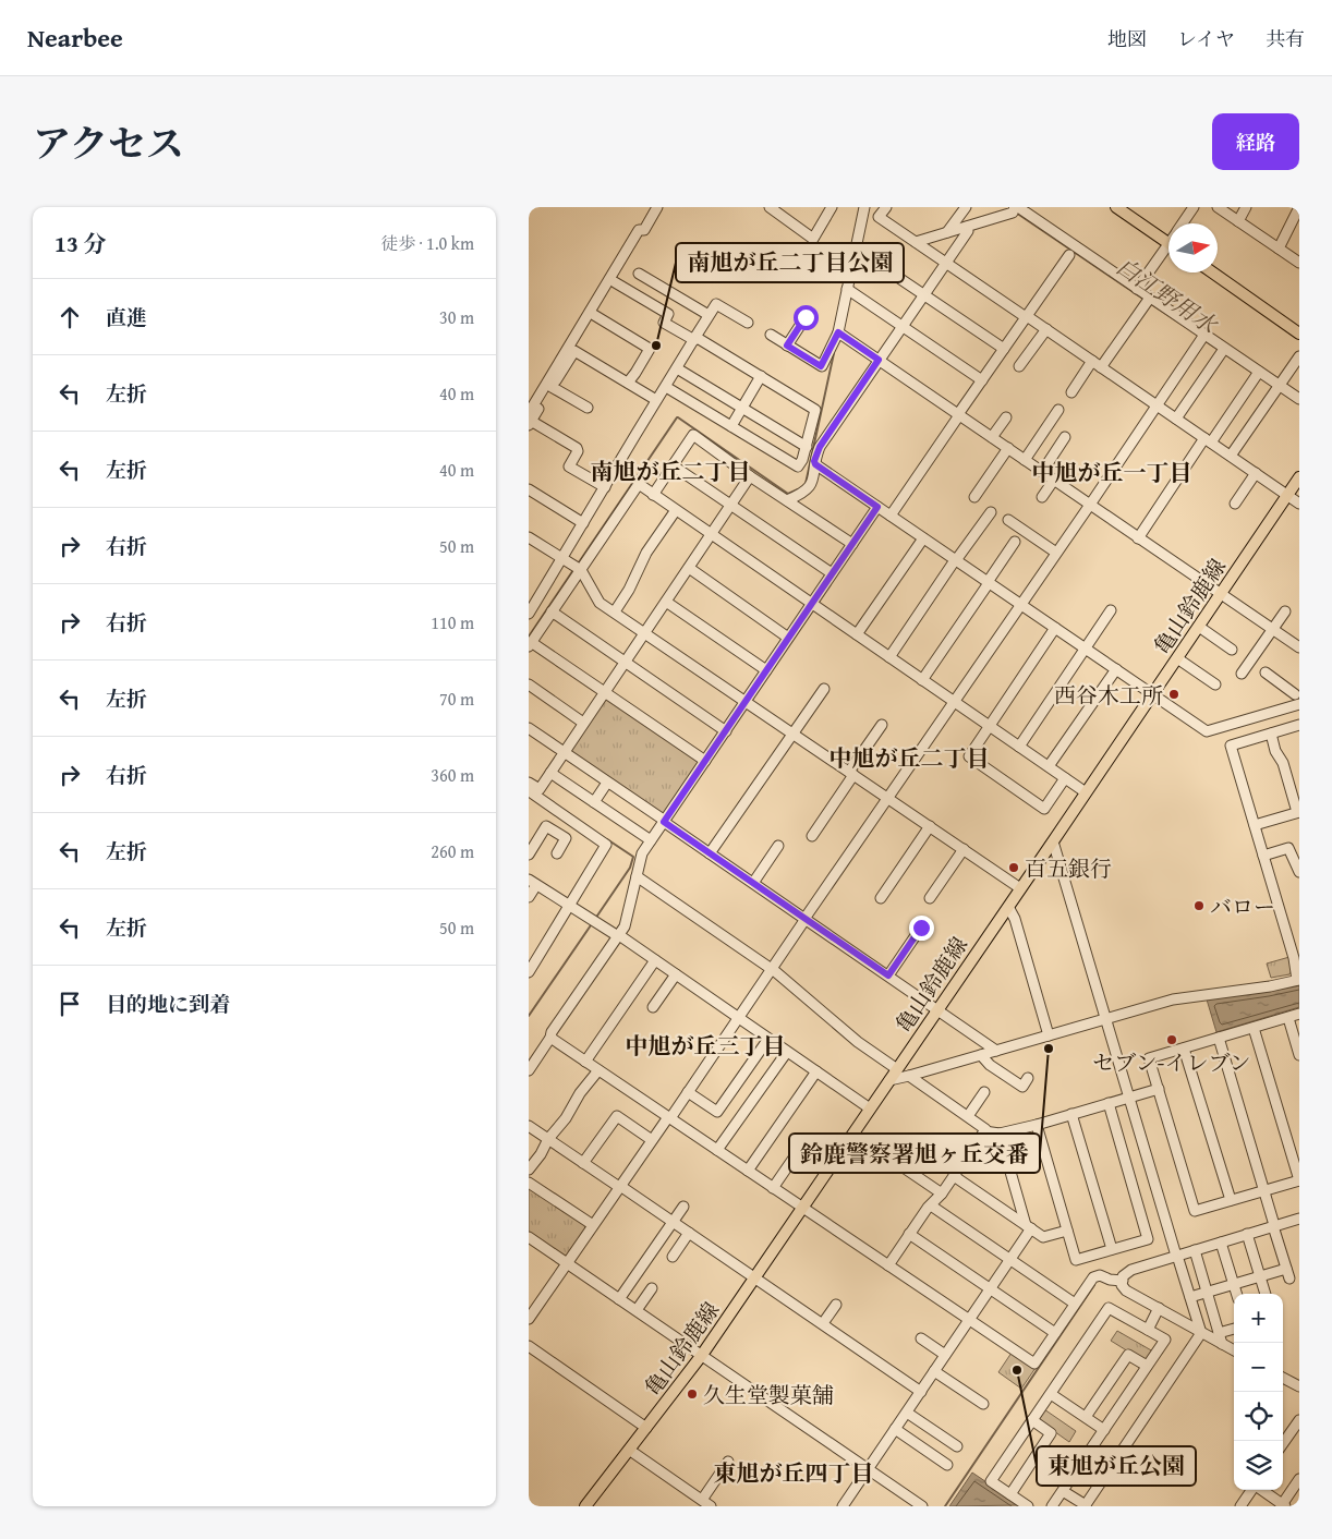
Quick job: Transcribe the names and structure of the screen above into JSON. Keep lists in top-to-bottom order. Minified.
{"streets":{"main road":["亀山鈴鹿線"]},"districts":["南旭が丘二丁目","中旭が丘一丁目","中旭が丘二丁目","中旭が丘三丁目","東旭が丘四丁目"],"water":["白江野用水"],"places":["南旭が丘二丁目公園","西谷木工所","百五銀行","バロー","セブン-イレブン","鈴鹿警察署旭ヶ丘交番","東旭が丘公園","久生堂製菓舗"],"north":"right","page":{"header":"Nearbee","nav":["地図","レイヤ","共有"],"title":"アクセス","buttons":"経路","heading":["13 分","徒歩 · 1.0 km"],"list":[["直進","30 m"],["左折","40 m"],["左折","40 m"],["右折","50 m"],["右折","110 m"],["左折","70 m"],["右折","360 m"],["左折","260 m"],["左折","50 m"],"目的地に到着"],"map_buttons":["+","−"]}}
